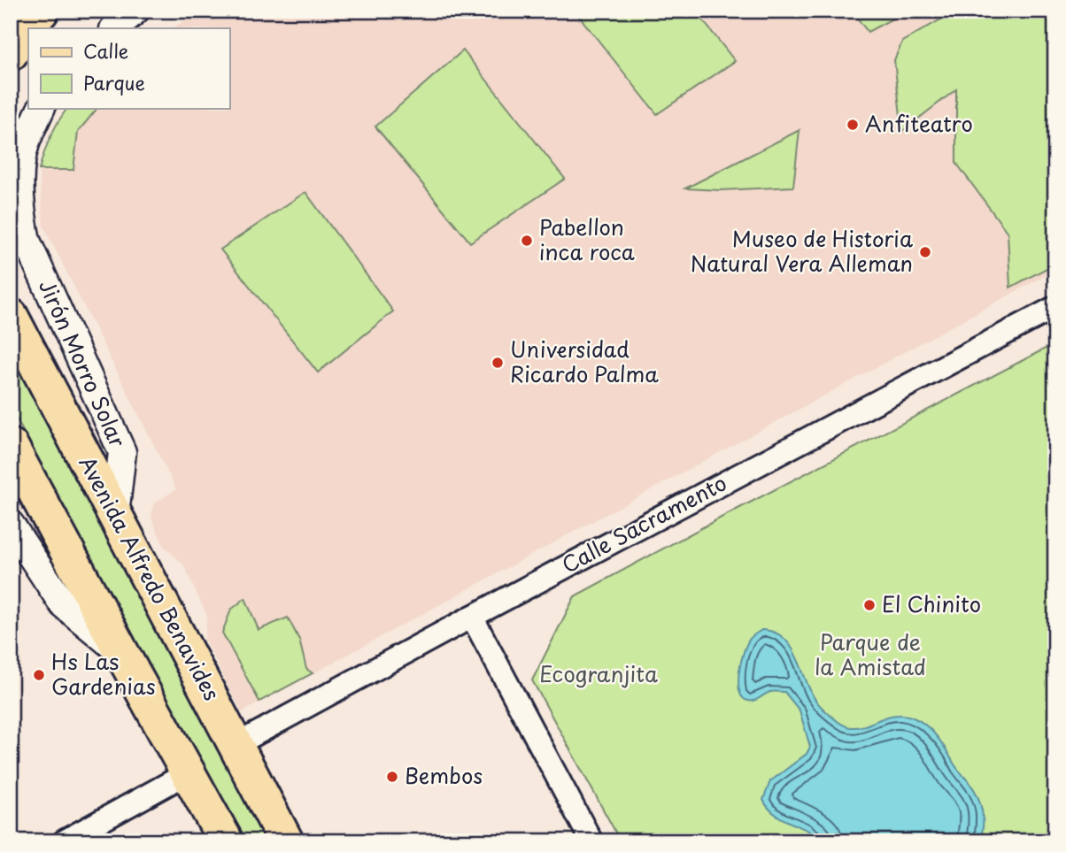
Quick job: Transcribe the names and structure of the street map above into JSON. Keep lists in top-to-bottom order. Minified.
{"streets":{"main road":["Avenida Alfredo Benavides"],"street":["Jirón Morro Solar","Calle Sacramento"]},"crossings":[["Jirón Morro Solar","Avenida Alfredo Benavides"],["Calle Sacramento","Avenida Alfredo Benavides"]],"parks":["Parque de la Amistad","Ecogranjita"],"places":["Anfiteatro","Pabellon inca roca","Museo de Historia Natural Vera Alleman","Universidad Ricardo Palma","El Chinito","Hs Las Gardenias","Bembos"],"legend":["Calle","Parque"]}
